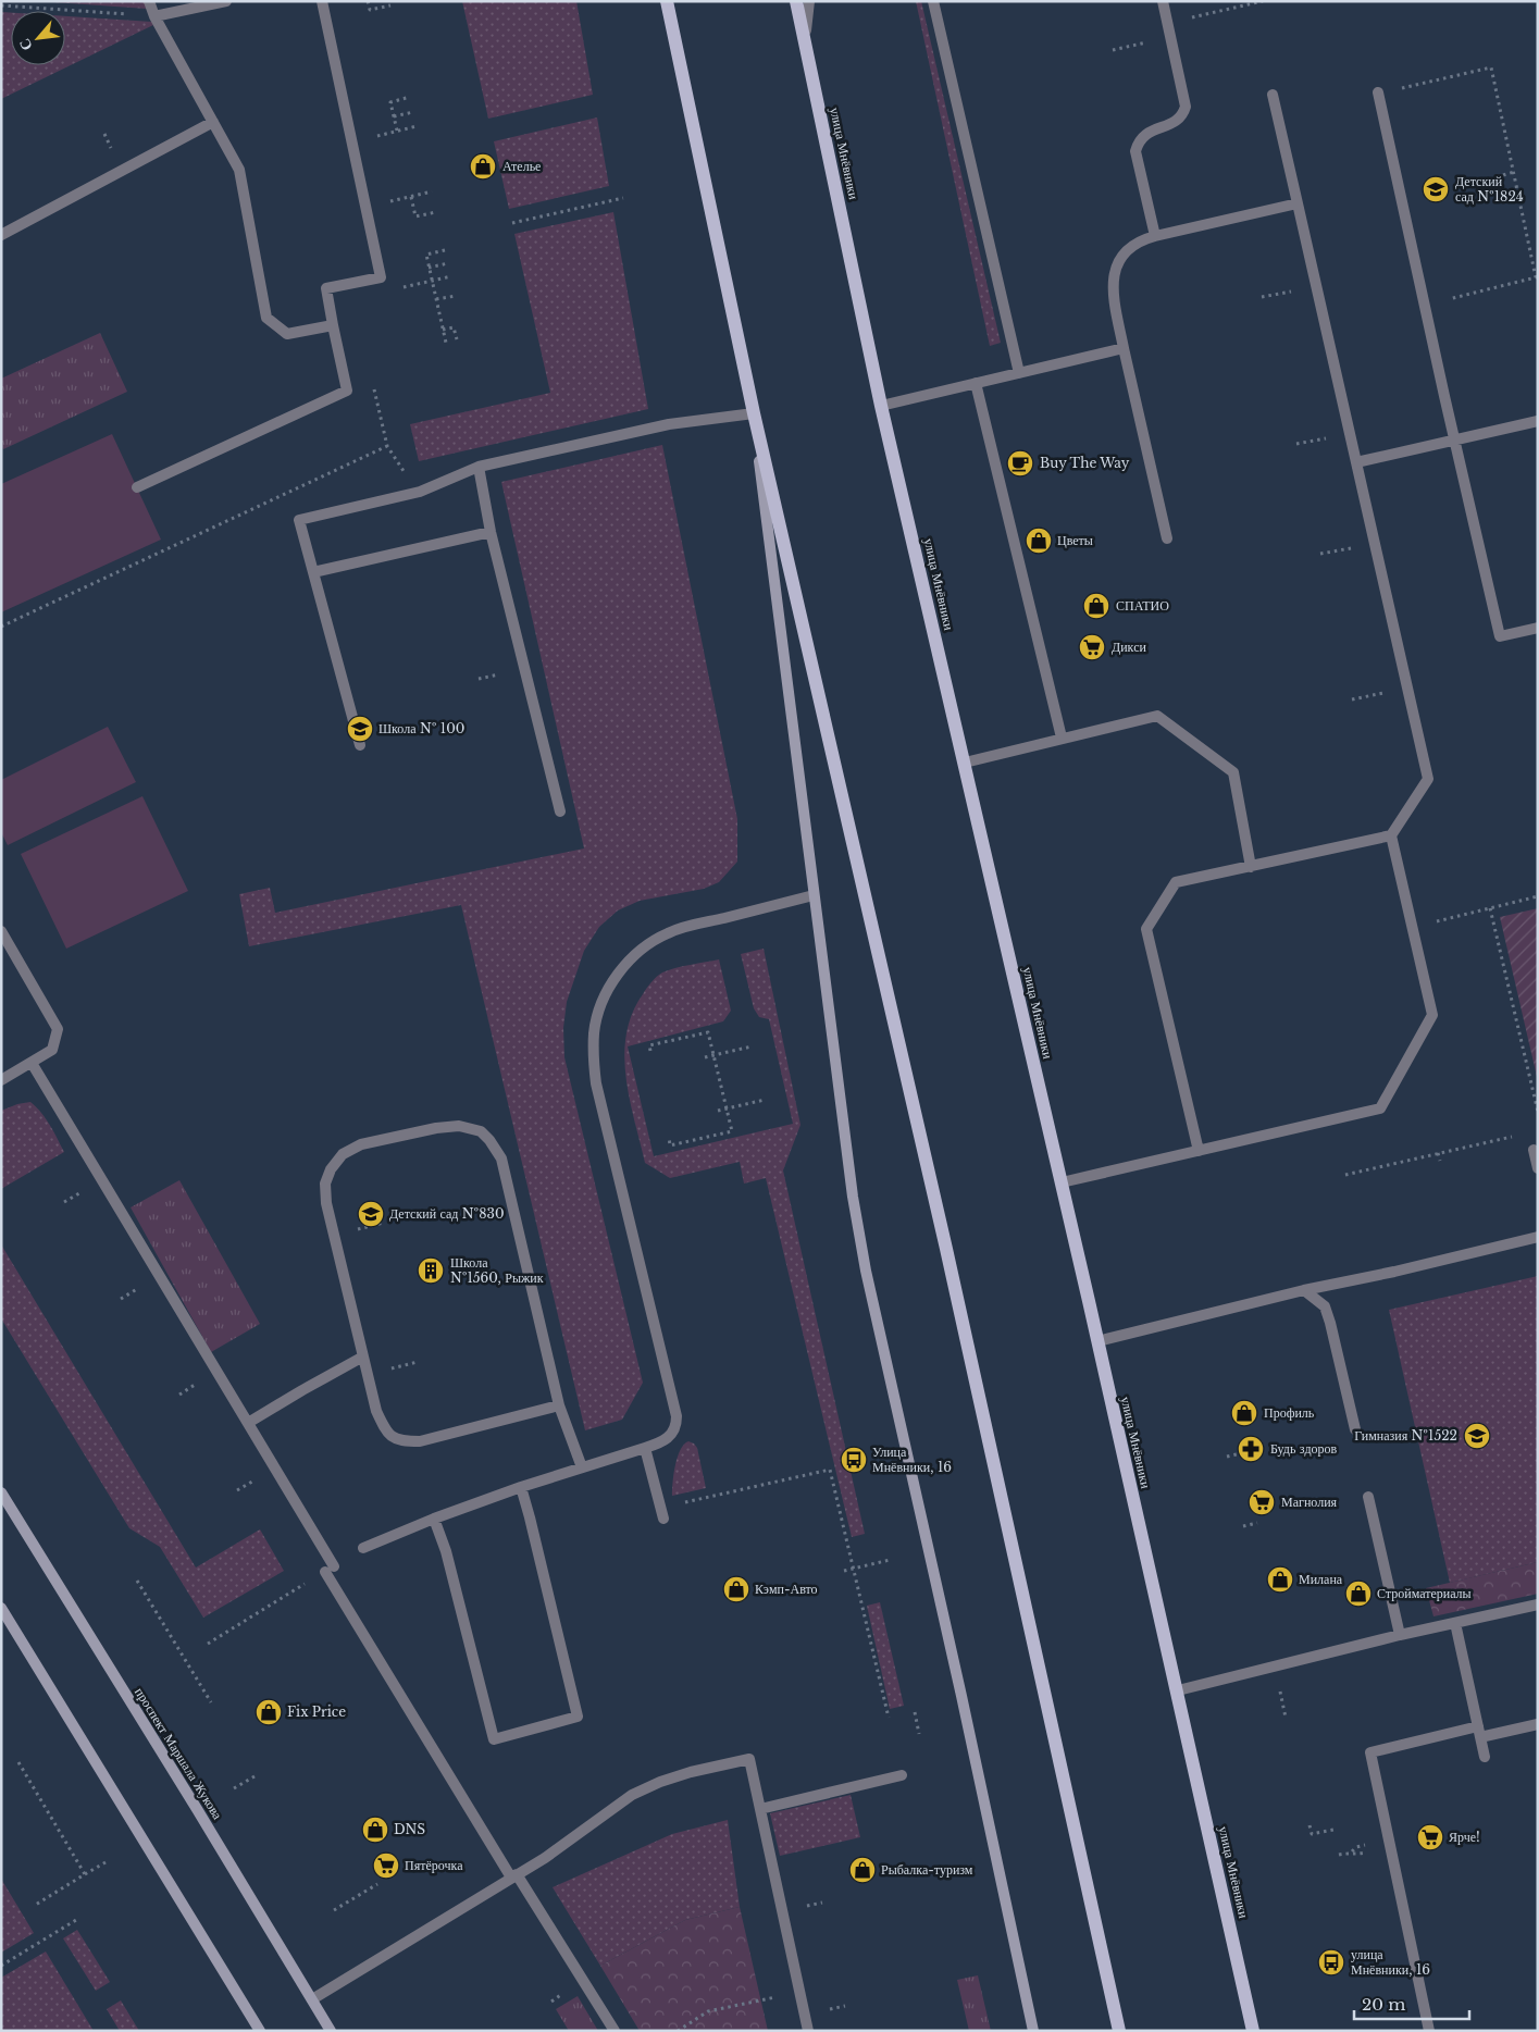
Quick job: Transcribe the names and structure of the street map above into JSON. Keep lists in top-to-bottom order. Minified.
{"streets":{"main road":["улица Мнёвники","проспект Маршала Жукова"]},"places":{"shop":["Ателье","Цветы","СПАТИО","Профиль","Милана","Кэмп-Авто","Стройматериалы","Fix Price","DNS","Рыбалка-туризм"],"school or university":["Детский сад №1824","Школа № 100","Детский сад №830","Гимназия №1522"],"cafe":["Buy The Way"],"supermarket":["Дикси","Магнолия","Ярче!","Пятёрочка"],"building":["Школа №1560, Рыжик"],"pharmacy":["Будь здоров"],"bus stop":["Улица Мнёвники, 16","улица Мнёвники, 16"]},"scale_bar":"20 m","north":"bottom left"}
